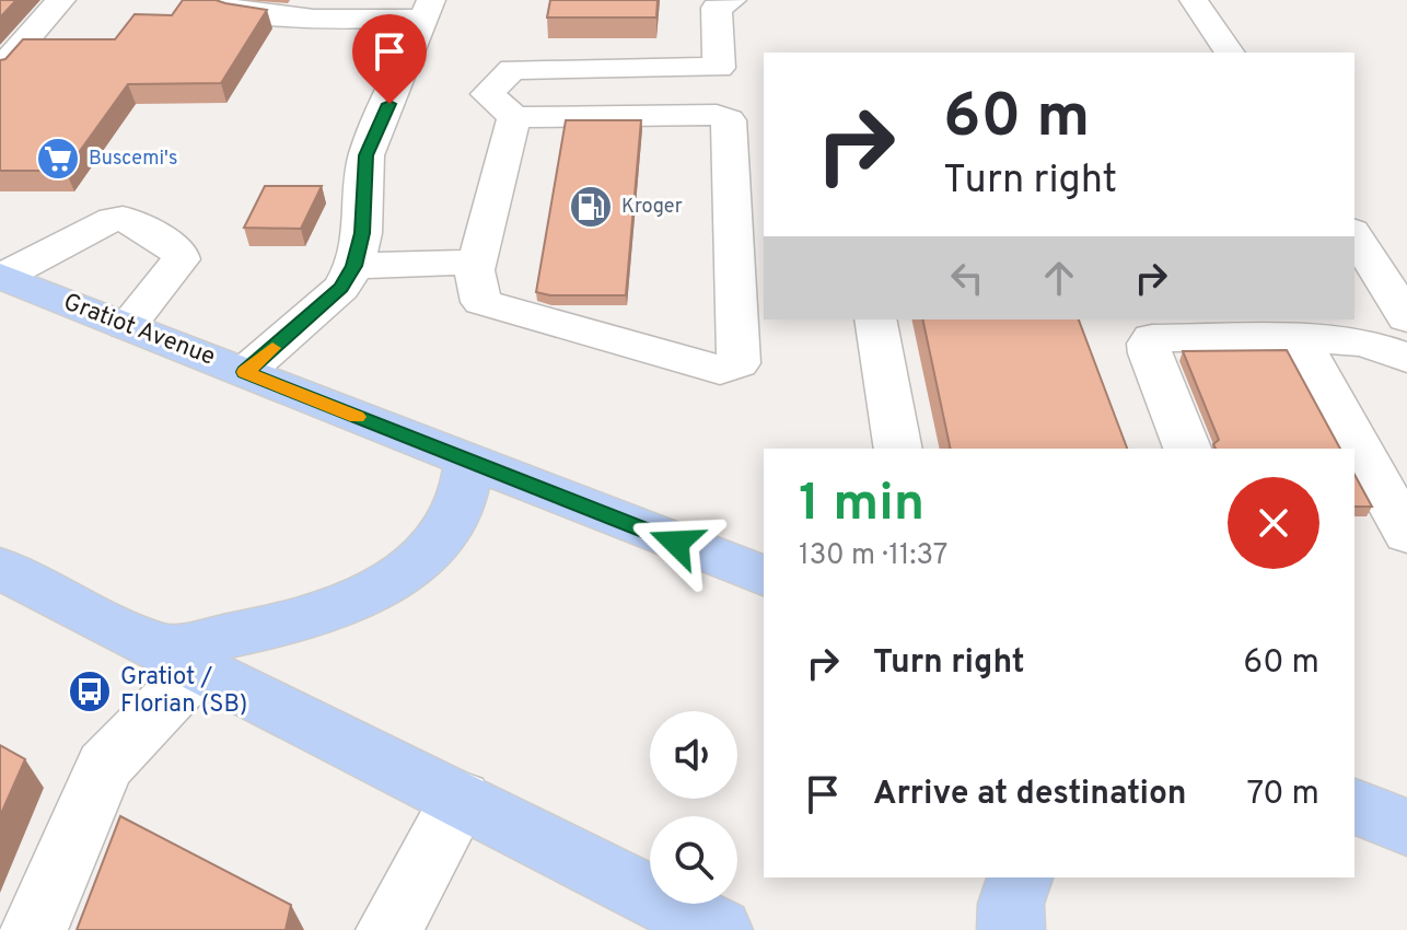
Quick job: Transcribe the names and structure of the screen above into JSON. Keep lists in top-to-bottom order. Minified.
{"streets":{"main road":["Gratiot Avenue"]},"places":{"supermarket":["Buscemi's"],"fuel station":["Kroger"],"bus stop":["Gratiot / Florian (SB)"]},"page":{"turn":["60 m","Turn right"],"heading":["1 min","130 m · 11:37"],"list":[{"name":"Turn right","value":"60 m"},{"name":"Arrive at destination","value":"70 m"}]}}
